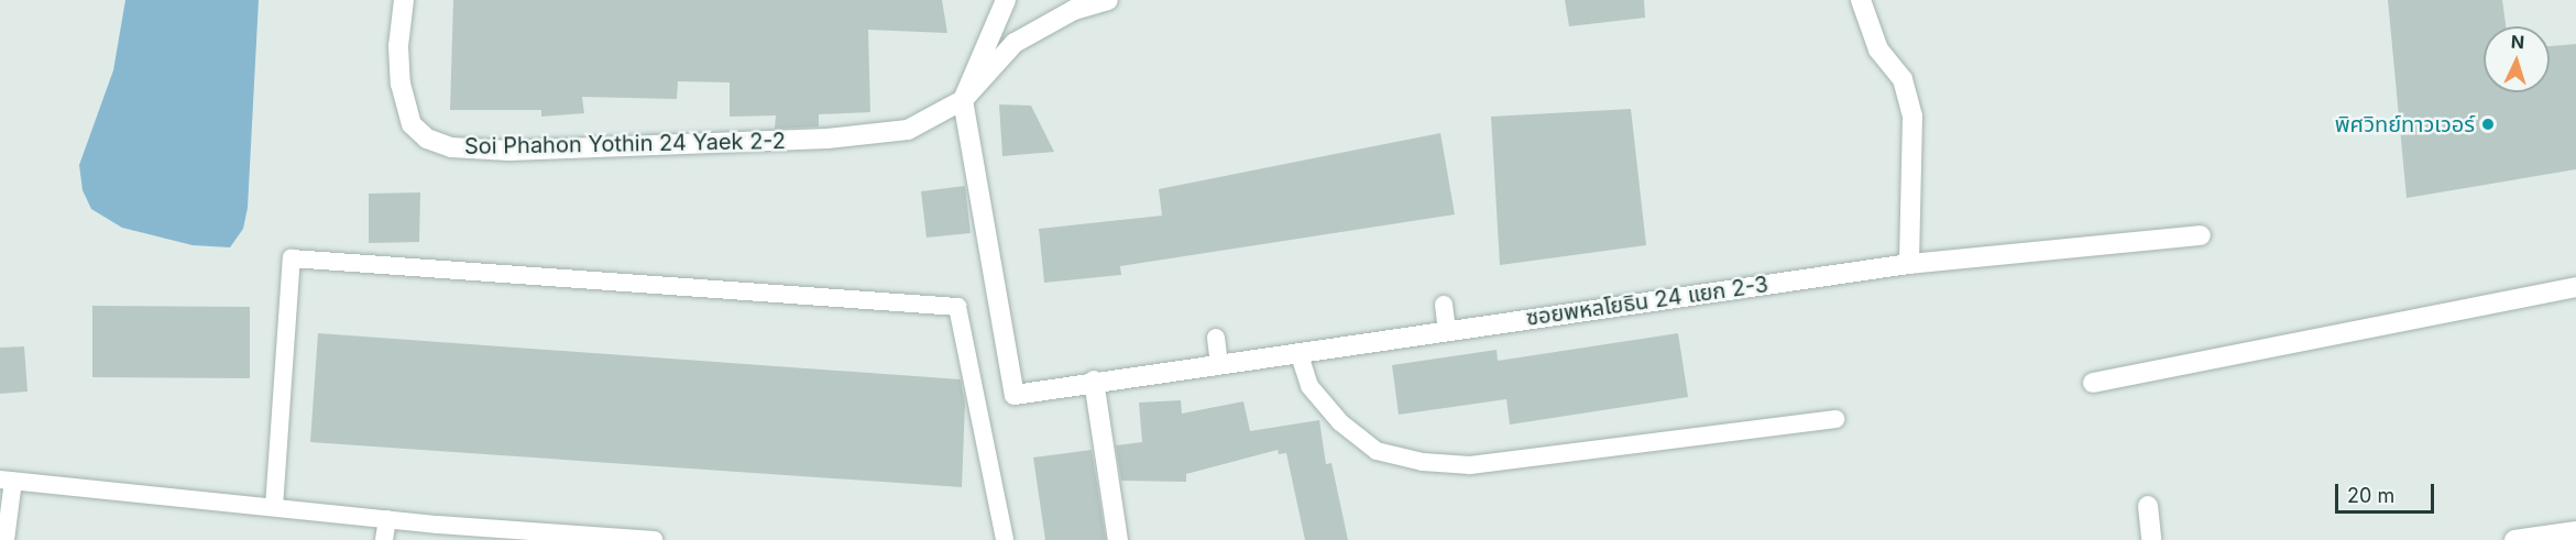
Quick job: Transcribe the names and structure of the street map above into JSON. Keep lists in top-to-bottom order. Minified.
{"streets":{"street":["Soi Phahon Yothin 24 Yaek 2-2","ซอยพหลโยธิน 24 แยก 2-3"]},"crossings":[["Soi Phahon Yothin 24 Yaek 2-2","ซอยพหลโยธิน 24 แยก 2-3"]],"places":["พิศวิทย์ทาวเวอร์"],"scale_bar":"20 m","north":"top"}
